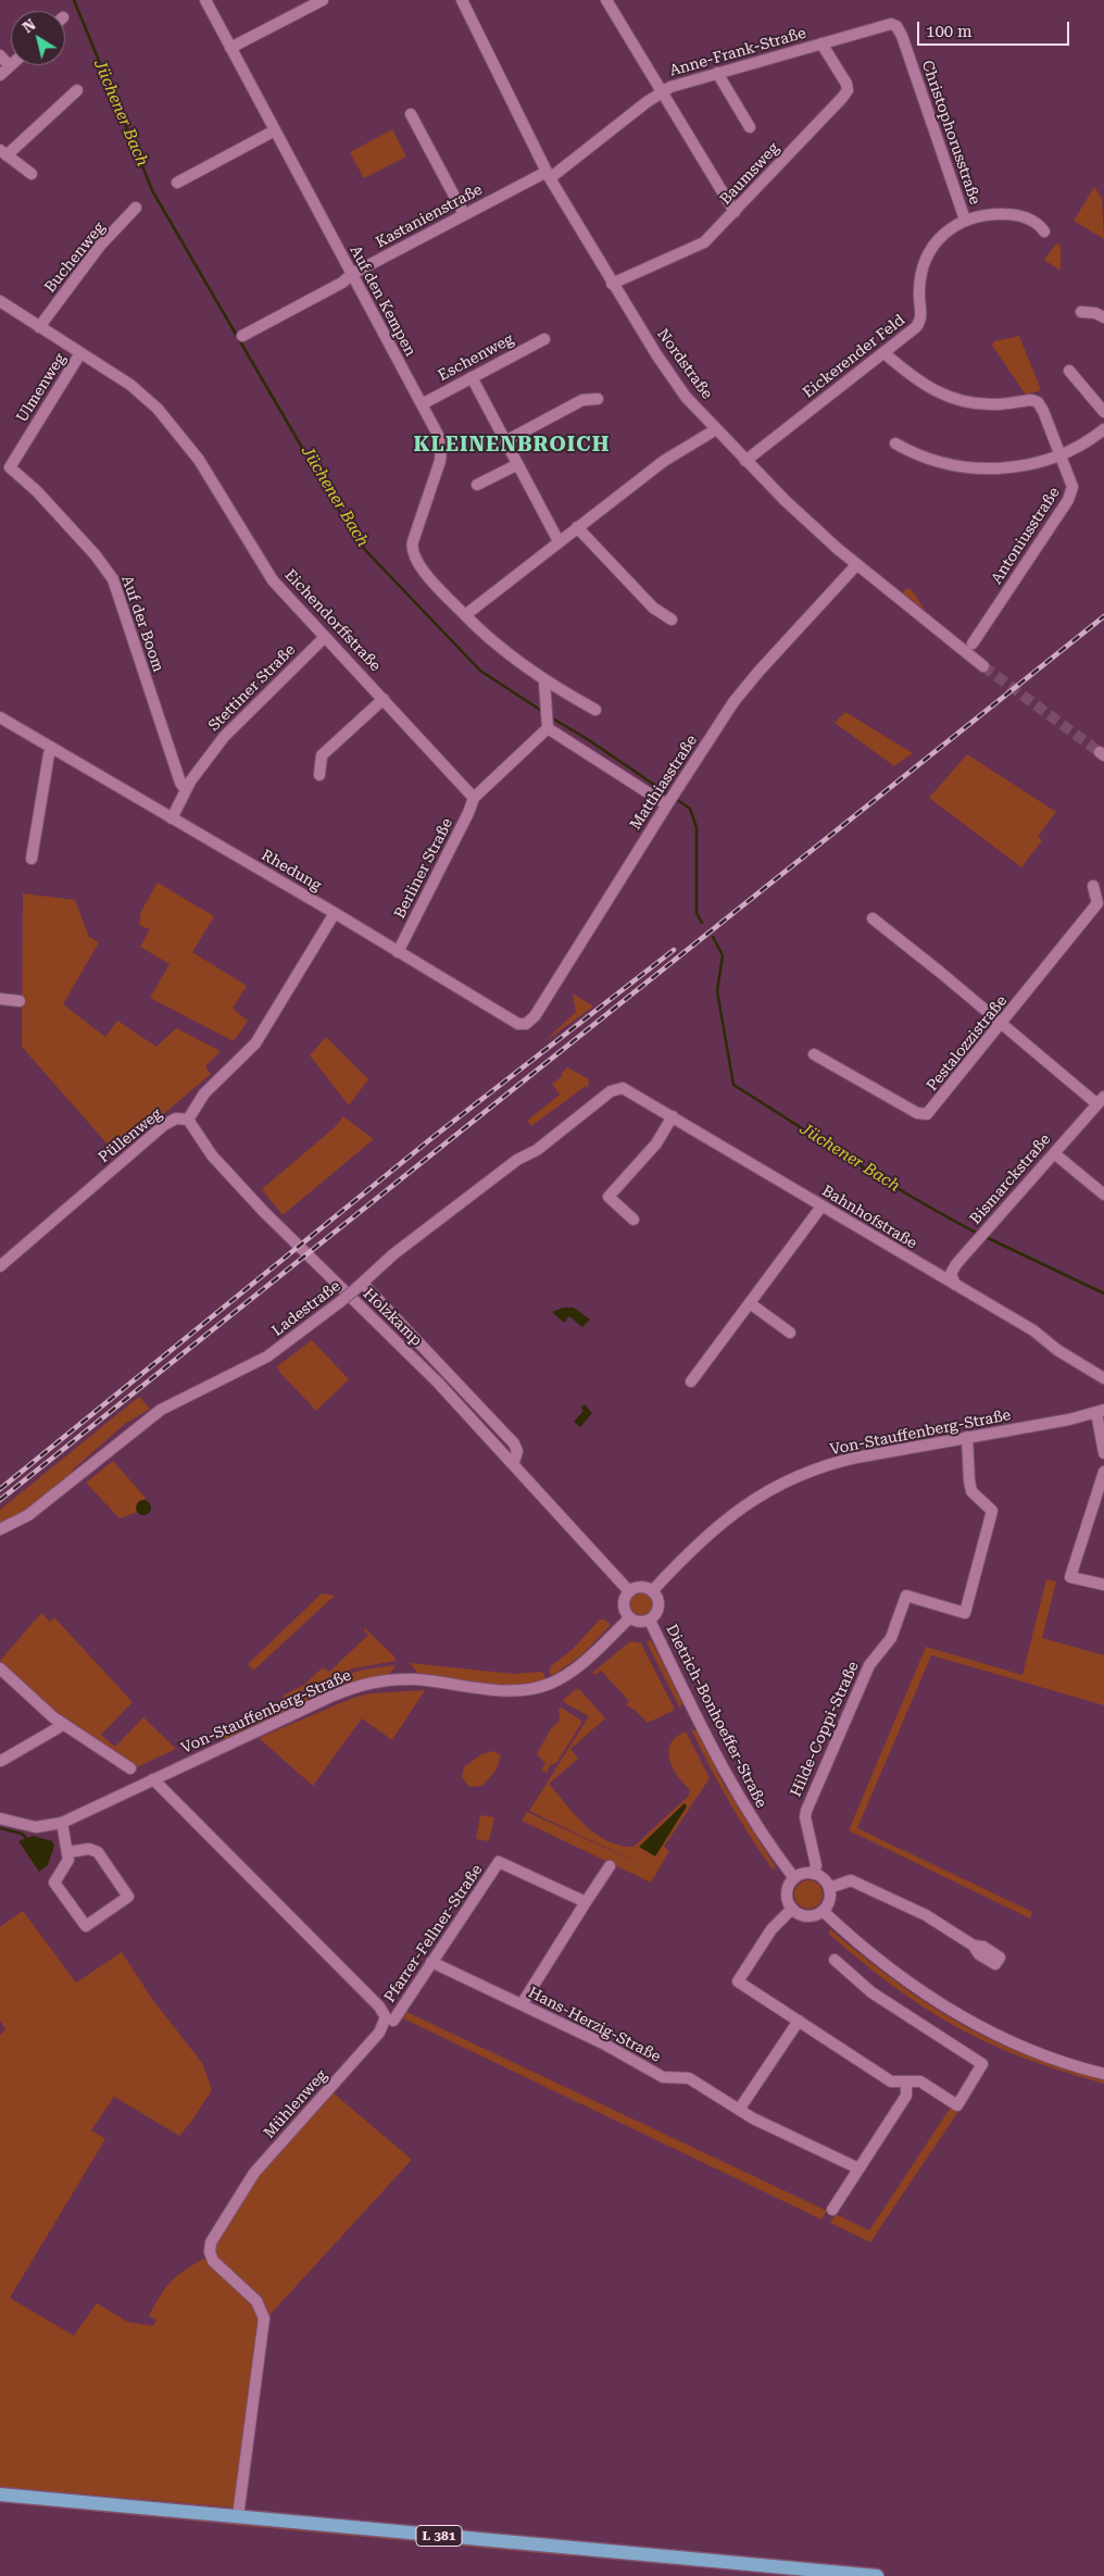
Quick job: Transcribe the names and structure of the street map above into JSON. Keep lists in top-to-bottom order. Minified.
{"streets":{"main road":["L 381"],"street":["Anne-Frank-Straße","Christophorusstraße","Baumsweg","Kastanienstraße","Buchenweg","Auf den Kempen","Eickerender Feld","Eschenweg","Nordstraße","Ulmenweg","Antoniusstraße","Eichendorffstraße","Auf der Boom","Stettiner Straße","Matthiasstraße","Berliner Straße","Rhedung","Pestalozzistraße","Püllenweg","Bismarckstraße","Bahnhofstraße","Ladestraße","Holzkamp","Von-Stauffenberg-Straße","Dietrich-Bonhoeffer-Straße","Hilde-Coppi-Straße","Pfarrer-Fellner-Straße","Hans-Herzig-Straße","Mühlenweg"]},"crossings":[["Anne-Frank-Straße","Christophorusstraße"],["Anne-Frank-Straße","Baumsweg"],["Anne-Frank-Straße","Kastanienstraße"],["Anne-Frank-Straße","Nordstraße"],["Christophorusstraße","Eickerender Feld"],["Baumsweg","Nordstraße"],["Kastanienstraße","Auf den Kempen"],["Kastanienstraße","Nordstraße"],["Buchenweg","Eichendorffstraße"],["Auf den Kempen","Eschenweg"],["Eickerender Feld","Nordstraße"],["Eickerender Feld","Antoniusstraße"],["Nordstraße","Matthiasstraße"],["Ulmenweg","Eichendorffstraße"],["Ulmenweg","Auf der Boom"],["Eichendorffstraße","Stettiner Straße"],["Eichendorffstraße","Berliner Straße"],["Auf der Boom","Stettiner Straße"],["Stettiner Straße","Rhedung"],["Matthiasstraße","Rhedung"],["Berliner Straße","Rhedung"],["Püllenweg","Holzkamp"],["Bismarckstraße","Bahnhofstraße"],["Bahnhofstraße","Ladestraße"],["Ladestraße","Holzkamp"],["Holzkamp","Von-Stauffenberg-Straße"],["Holzkamp","Dietrich-Bonhoeffer-Straße"],["Von-Stauffenberg-Straße","Dietrich-Bonhoeffer-Straße"],["Von-Stauffenberg-Straße","Hilde-Coppi-Straße"],["Von-Stauffenberg-Straße","Mühlenweg"],["Dietrich-Bonhoeffer-Straße","Hilde-Coppi-Straße"],["Pfarrer-Fellner-Straße","Hans-Herzig-Straße"],["Mühlenweg","L 381"]],"districts":["KLEINENBROICH"],"water":["Jüchener Bach"],"scale_bar":"100 m","north":"top left"}
